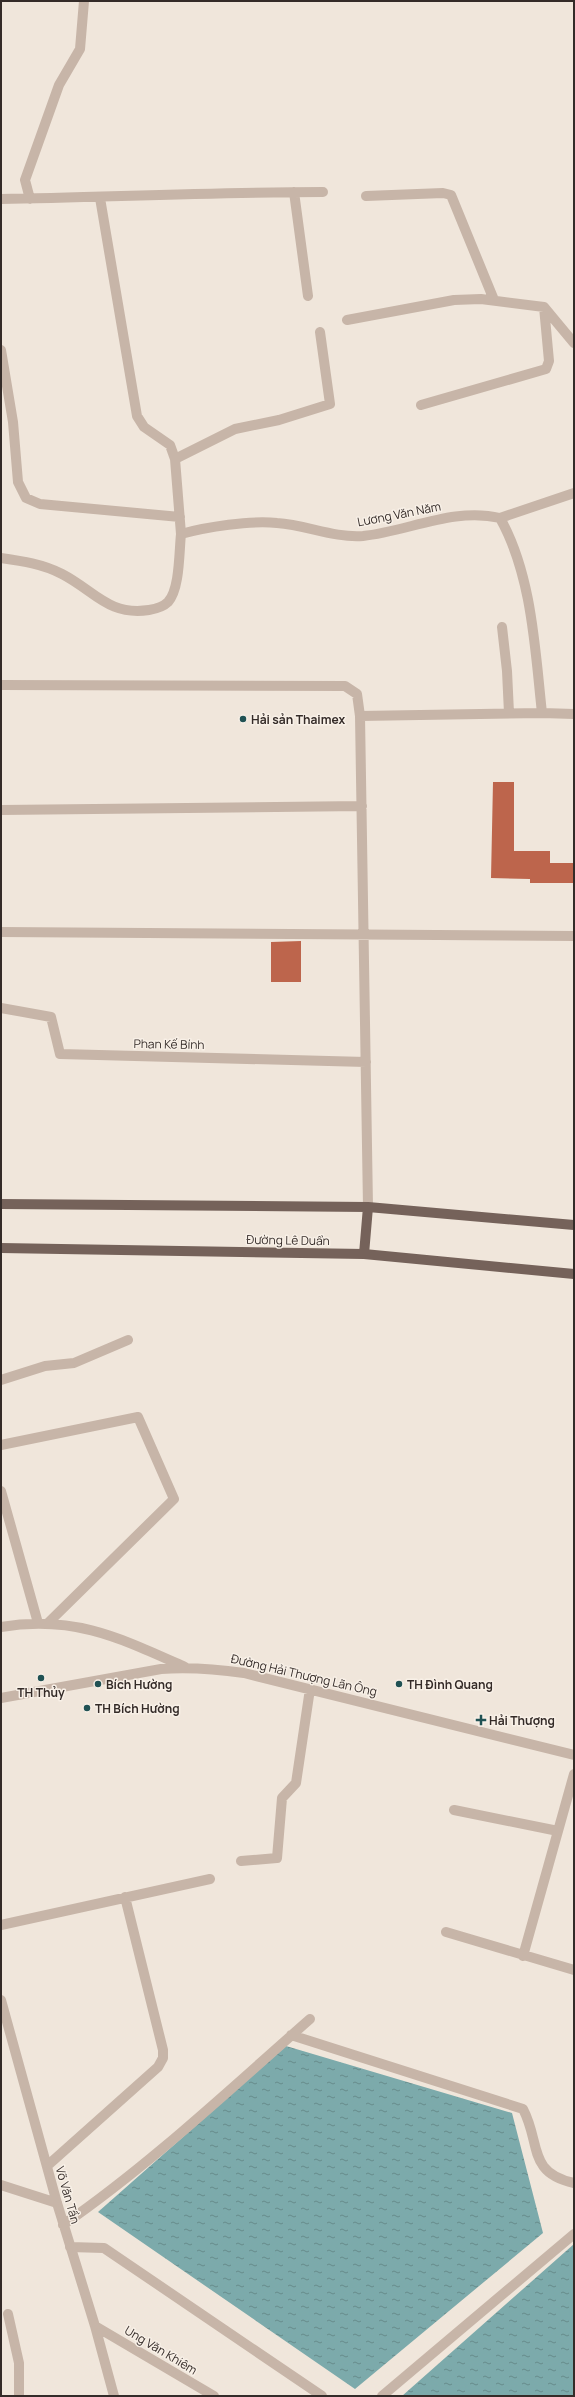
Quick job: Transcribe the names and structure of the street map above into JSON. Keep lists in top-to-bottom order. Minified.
{"streets":{"main road":["Đường Lê Duẩn"],"street":["Lương Văn Năm","Phan Kế Bính","Đường Hải Thượng Lãn Ông","Võ Văn Tần","Ung Văn Khiêm"]},"crossings":[["Võ Văn Tần","Ung Văn Khiêm"]],"places":{"other":["Hải sản Thaimex","TH Thủy","Bích Hường","TH Đình Quang","TH Bích Hường"],"health":["Hải Thượng"]}}
